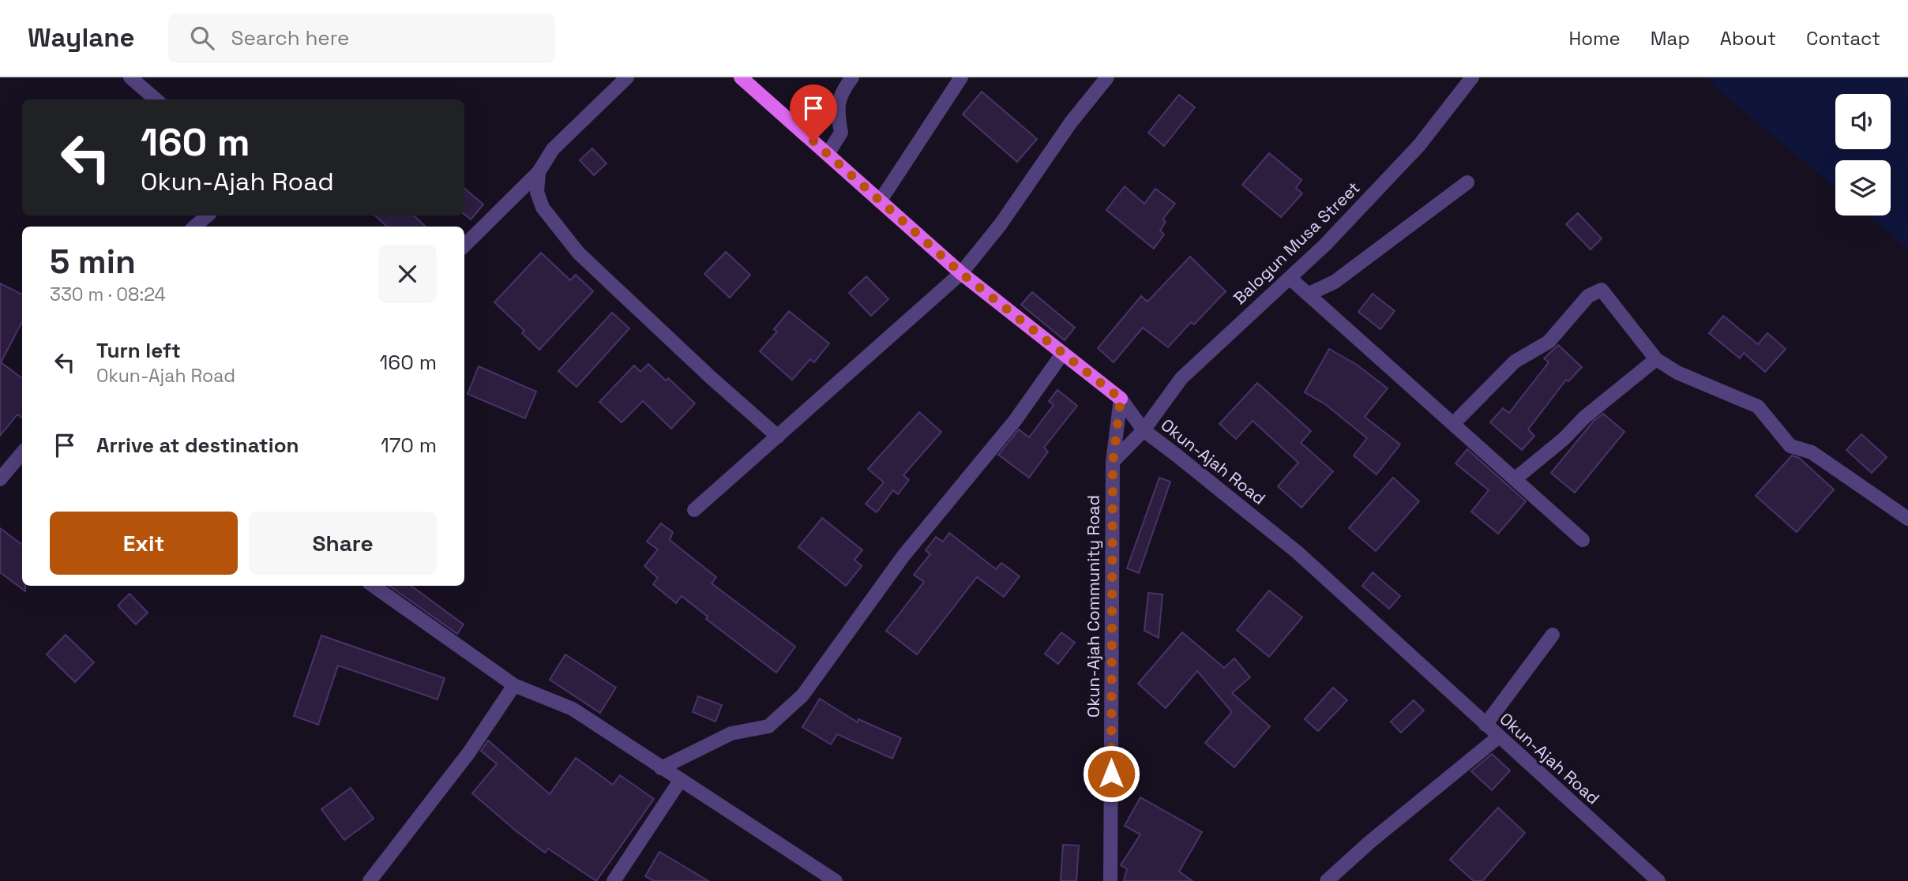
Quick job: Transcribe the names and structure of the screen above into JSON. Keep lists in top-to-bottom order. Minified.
{"streets":{"main road":["Okun-Ajah Road"],"street":["Balogun Musa Street","Okun-Ajah Community Road"]},"crossings":[["Balogun Musa Street","Okun-Ajah Road"],["Balogun Musa Street","Okun-Ajah Community Road"],["Okun-Ajah Road","Okun-Ajah Community Road"]],"page":{"header":"Waylane","search":"Search here","nav":["Home","Map","About","Contact"],"turn":["160 m","Okun-Ajah Road"],"heading":["5 min","330 m · 08:24"],"list":[{"name":"Turn left","note":"Okun-Ajah Road","value":"160 m"},{"name":"Arrive at destination","value":"170 m"}],"buttons":["Exit","Share"]}}
